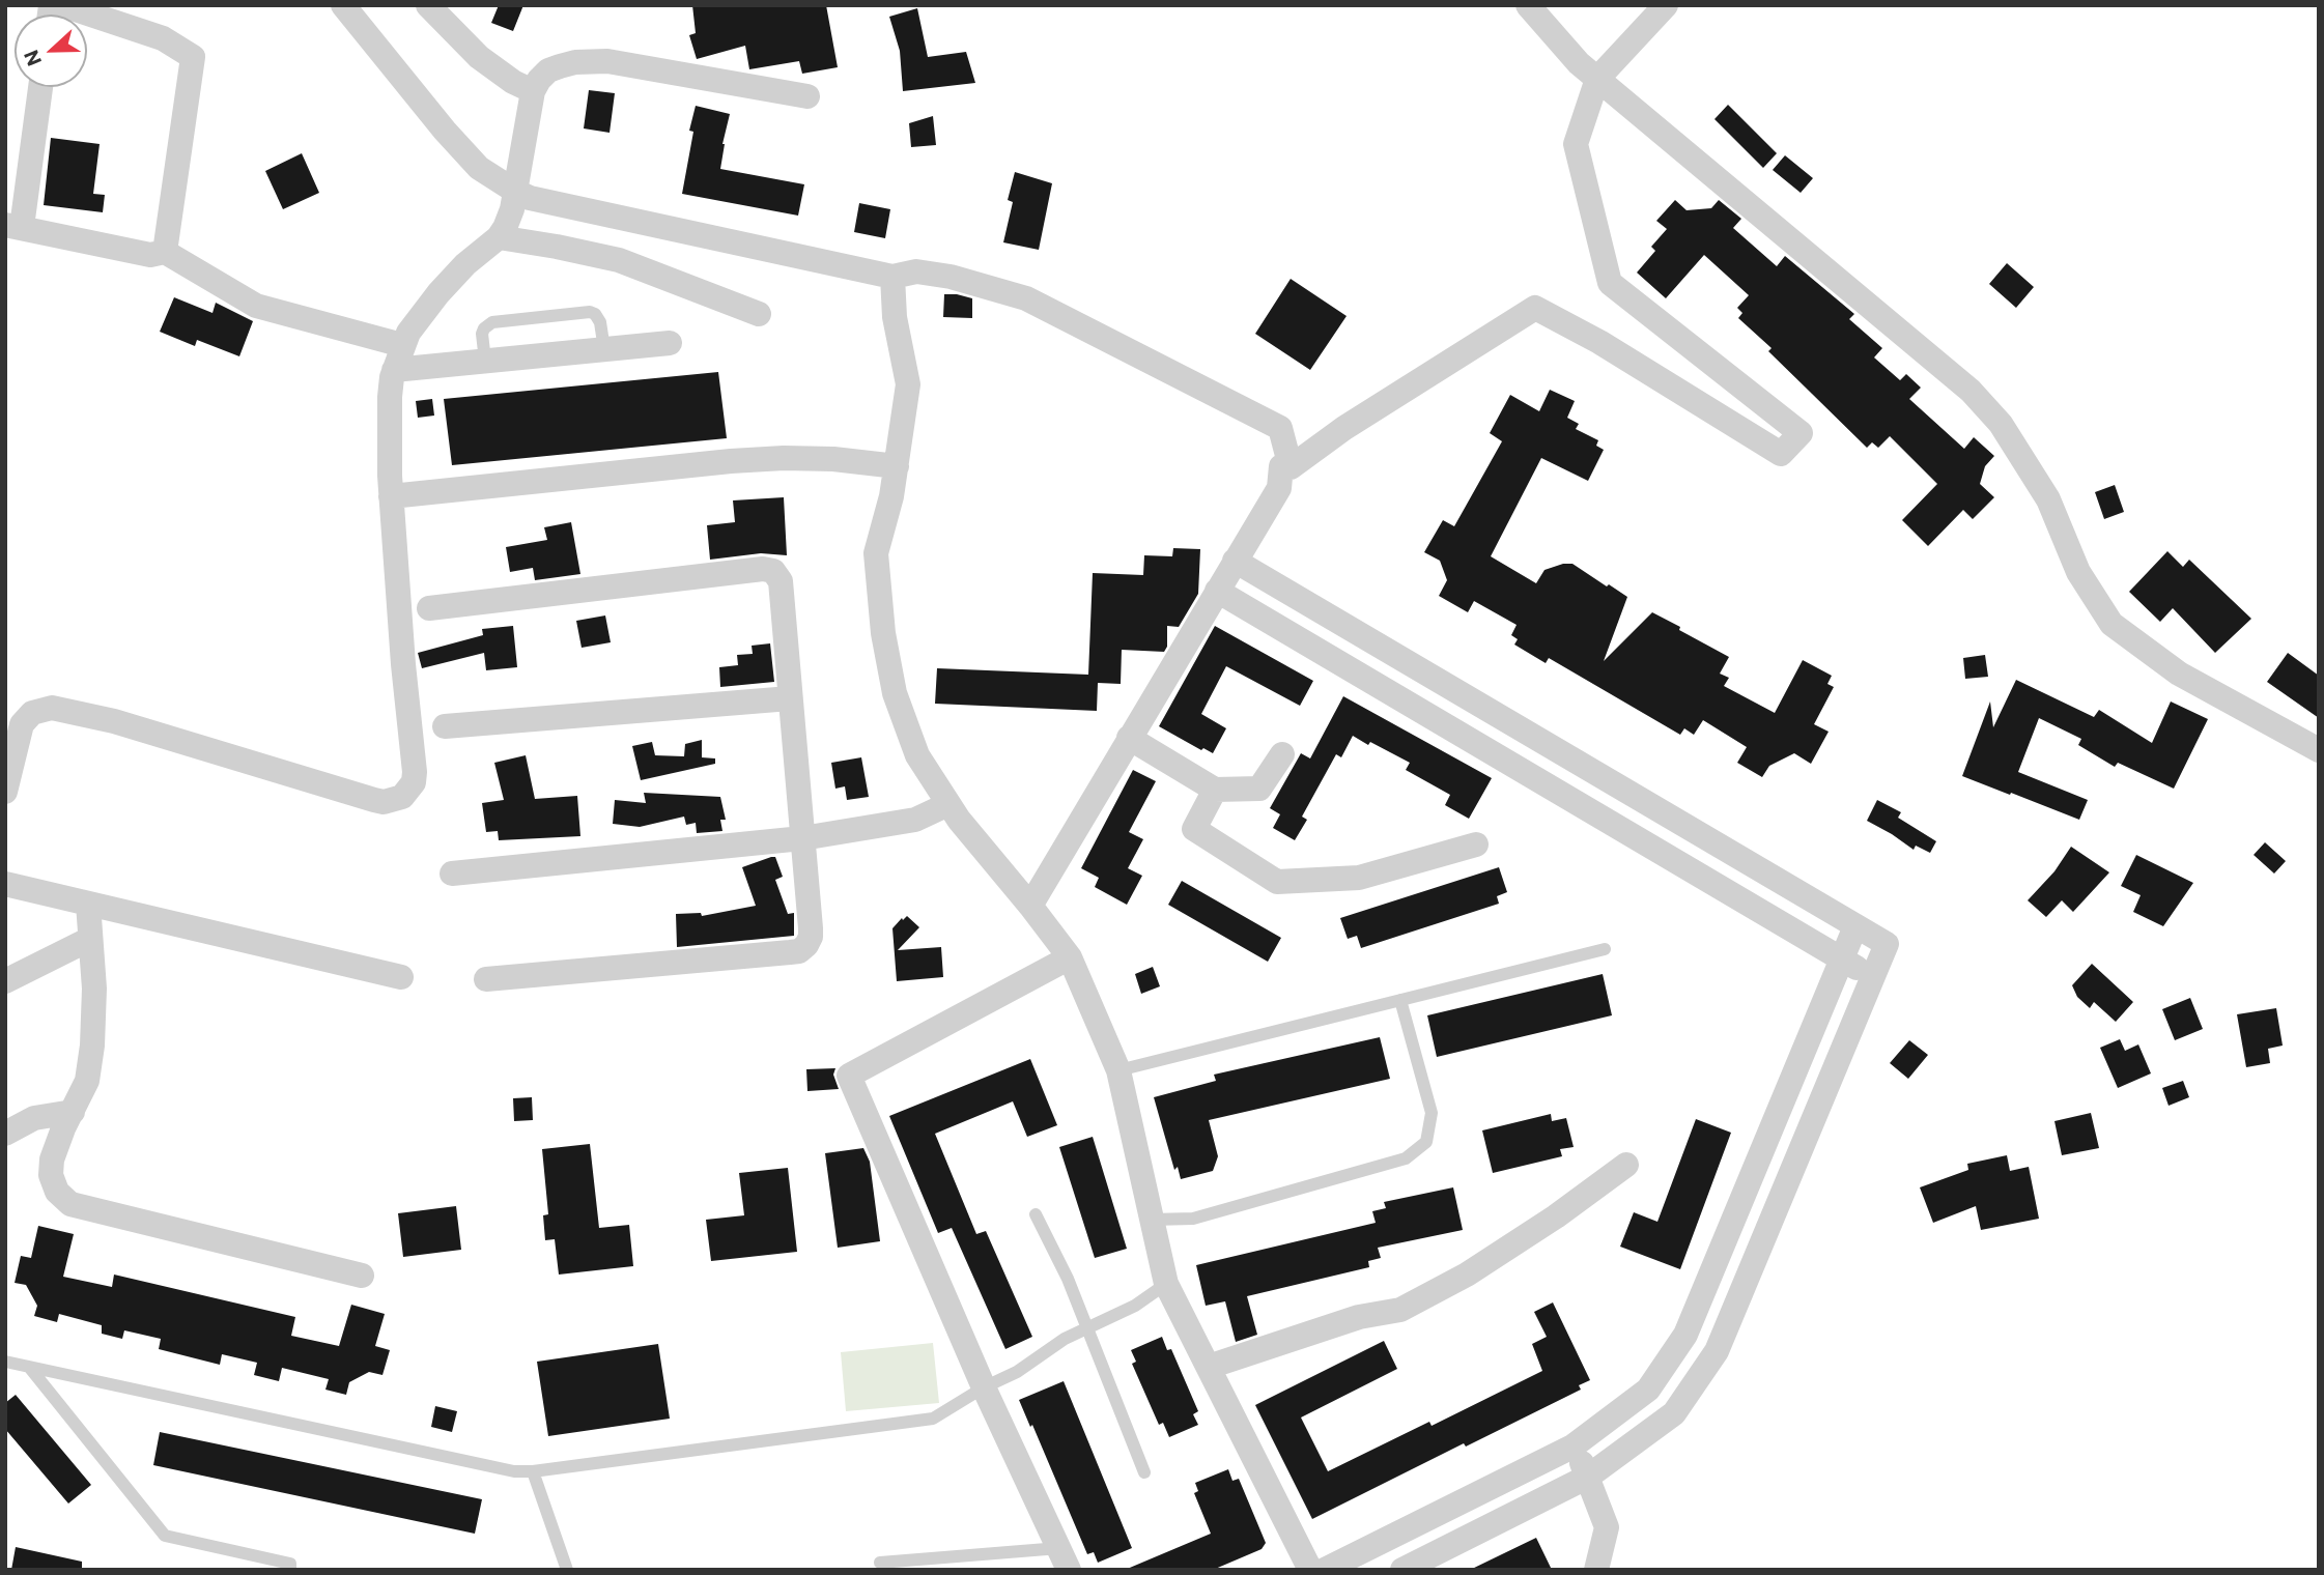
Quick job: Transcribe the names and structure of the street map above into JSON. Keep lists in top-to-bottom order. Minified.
{"north":"left"}
